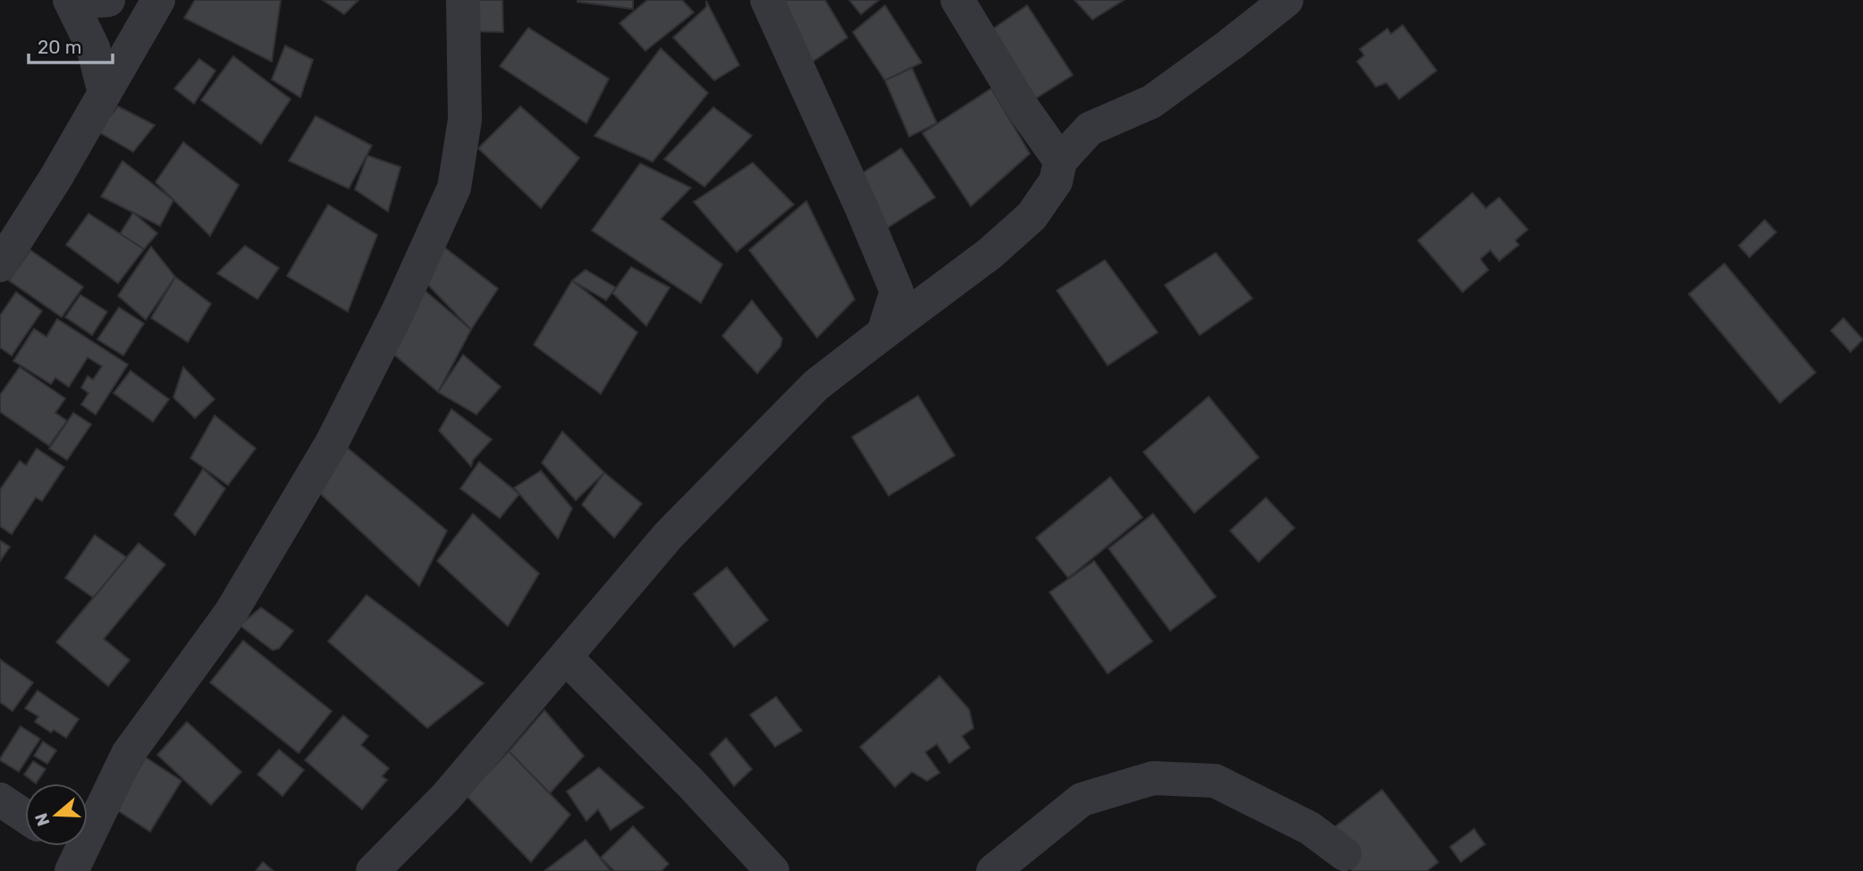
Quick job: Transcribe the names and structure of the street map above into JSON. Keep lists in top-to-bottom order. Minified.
{"scale_bar":"20 m","north":"left"}
